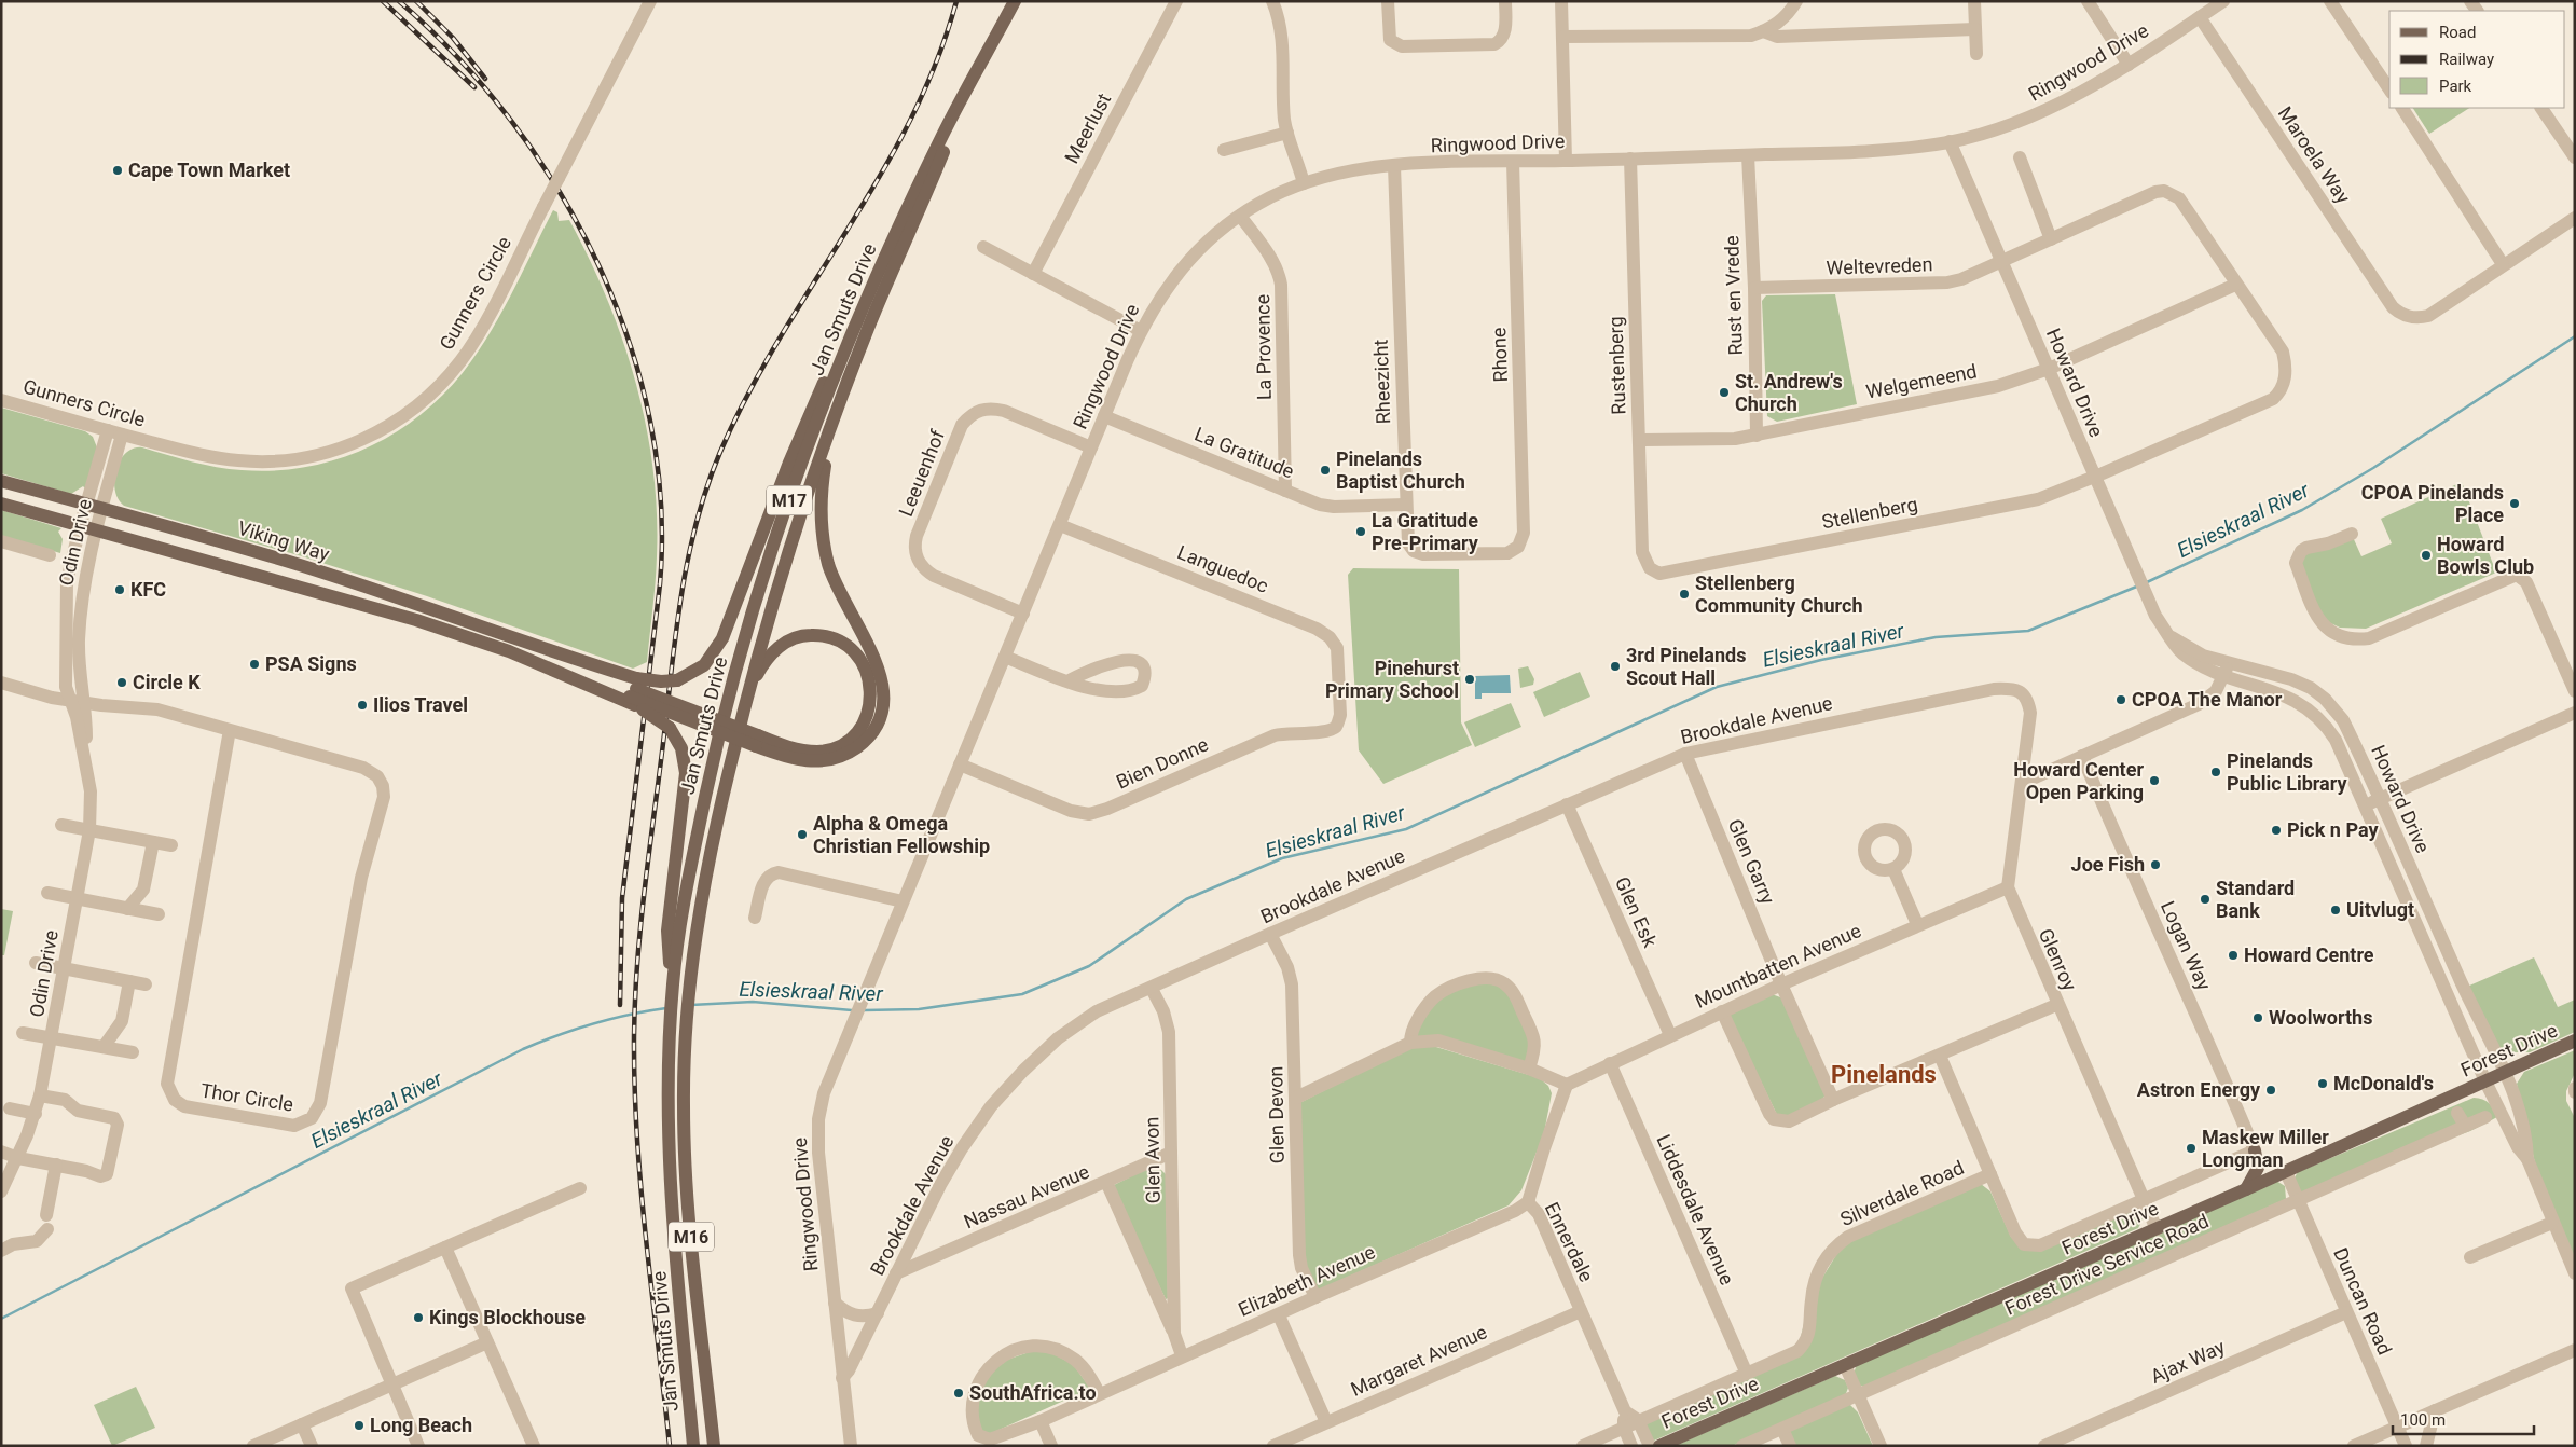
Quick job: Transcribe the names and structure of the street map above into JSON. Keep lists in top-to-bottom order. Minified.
{"streets":{"main road":["Jan Smuts Drive","M17","Viking Way","Forest Drive","M16"],"street":["Ringwood Drive","Meerlust","Maroela Way","Weltevreden","Gunners Circle","Rust en Vrede","La Provence","Rhone","Rustenberg","Rheezicht","Welgemeend","Howard Drive","La Gratitude","Leeuenhof","Stellenberg","Odin Drive","Languedoc","Brookdale Avenue","Bien Donne","Glen Garry","Glen Esk","Logan Way","Glenroy","Mountbatten Avenue","Thor Circle","Glen Devon","Glen Avon","Silverdale Road","Nassau Avenue","Liddesdale Avenue","Ennerdale","Forest Drive Service Road","Elizabeth Avenue","Duncan Road","Margaret Avenue","Ajax Way"]},"crossings":[["Ringwood Drive","Maroela Way"],["Ringwood Drive","Rust en Vrede"],["Ringwood Drive","La Provence"],["Ringwood Drive","Rhone"],["Ringwood Drive","Rustenberg"],["Ringwood Drive","Rheezicht"],["Ringwood Drive","Howard Drive"],["Ringwood Drive","La Gratitude"],["Ringwood Drive","Leeuenhof"],["Ringwood Drive","Languedoc"],["Ringwood Drive","Brookdale Avenue"],["Ringwood Drive","Bien Donne"],["Weltevreden","Rust en Vrede"],["Weltevreden","Welgemeend"],["Weltevreden","Howard Drive"],["Weltevreden","Stellenberg"],["Gunners Circle","Odin Drive"],["Rust en Vrede","Welgemeend"],["La Provence","La Gratitude"],["Rhone","Rheezicht"],["Rustenberg","Welgemeend"],["Rustenberg","Stellenberg"],["Rheezicht","La Gratitude"],["Welgemeend","Howard Drive"],["Welgemeend","Stellenberg"],["Howard Drive","Stellenberg"],["Howard Drive","Forest Drive"],["Viking Way","Odin Drive"],["Odin Drive","Thor Circle"],["Languedoc","Bien Donne"],["Brookdale Avenue","Glen Garry"],["Brookdale Avenue","Glen Esk"],["Brookdale Avenue","Glen Devon"],["Brookdale Avenue","Glen Avon"],["Brookdale Avenue","Nassau Avenue"],["Glen Garry","Mountbatten Avenue"],["Glen Esk","Mountbatten Avenue"],["Glenroy","Mountbatten Avenue"],["Glenroy","Forest Drive"],["Mountbatten Avenue","Liddesdale Avenue"],["Mountbatten Avenue","Ennerdale"],["Forest Drive","Duncan Road"],["Glen Devon","Elizabeth Avenue"],["Glen Avon","Nassau Avenue"],["Glen Avon","Elizabeth Avenue"],["Silverdale Road","Liddesdale Avenue"],["Ennerdale","Elizabeth Avenue"],["Ennerdale","Margaret Avenue"],["Forest Drive Service Road","Duncan Road"],["Duncan Road","Ajax Way"]],"districts":["Pinelands"],"water":["Elsieskraal River"],"places":["Cape Town Market","St. Andrew's Church","Pinelands Baptist Church","CPOA Pinelands Place","La Gratitude Pre-Primary","Howard Bowls Club","KFC","Stellenberg Community Church","PSA Signs","3rd Pinelands Scout Hall","Pinehurst Primary School","Circle K","CPOA The Manor","Ilios Travel","Pinelands Public Library","Howard Center Open Parking","Pick n Pay","Alpha & Omega Christian Fellowship","Joe Fish","Standard Bank","Uitvlugt","Howard Centre","Woolworths","McDonald's","Astron Energy","Maskew Miller Longman","Kings Blockhouse","SouthAfrica.to","Long Beach"],"legend":["Road","Railway","Park"],"scale_bar":"100 m"}
